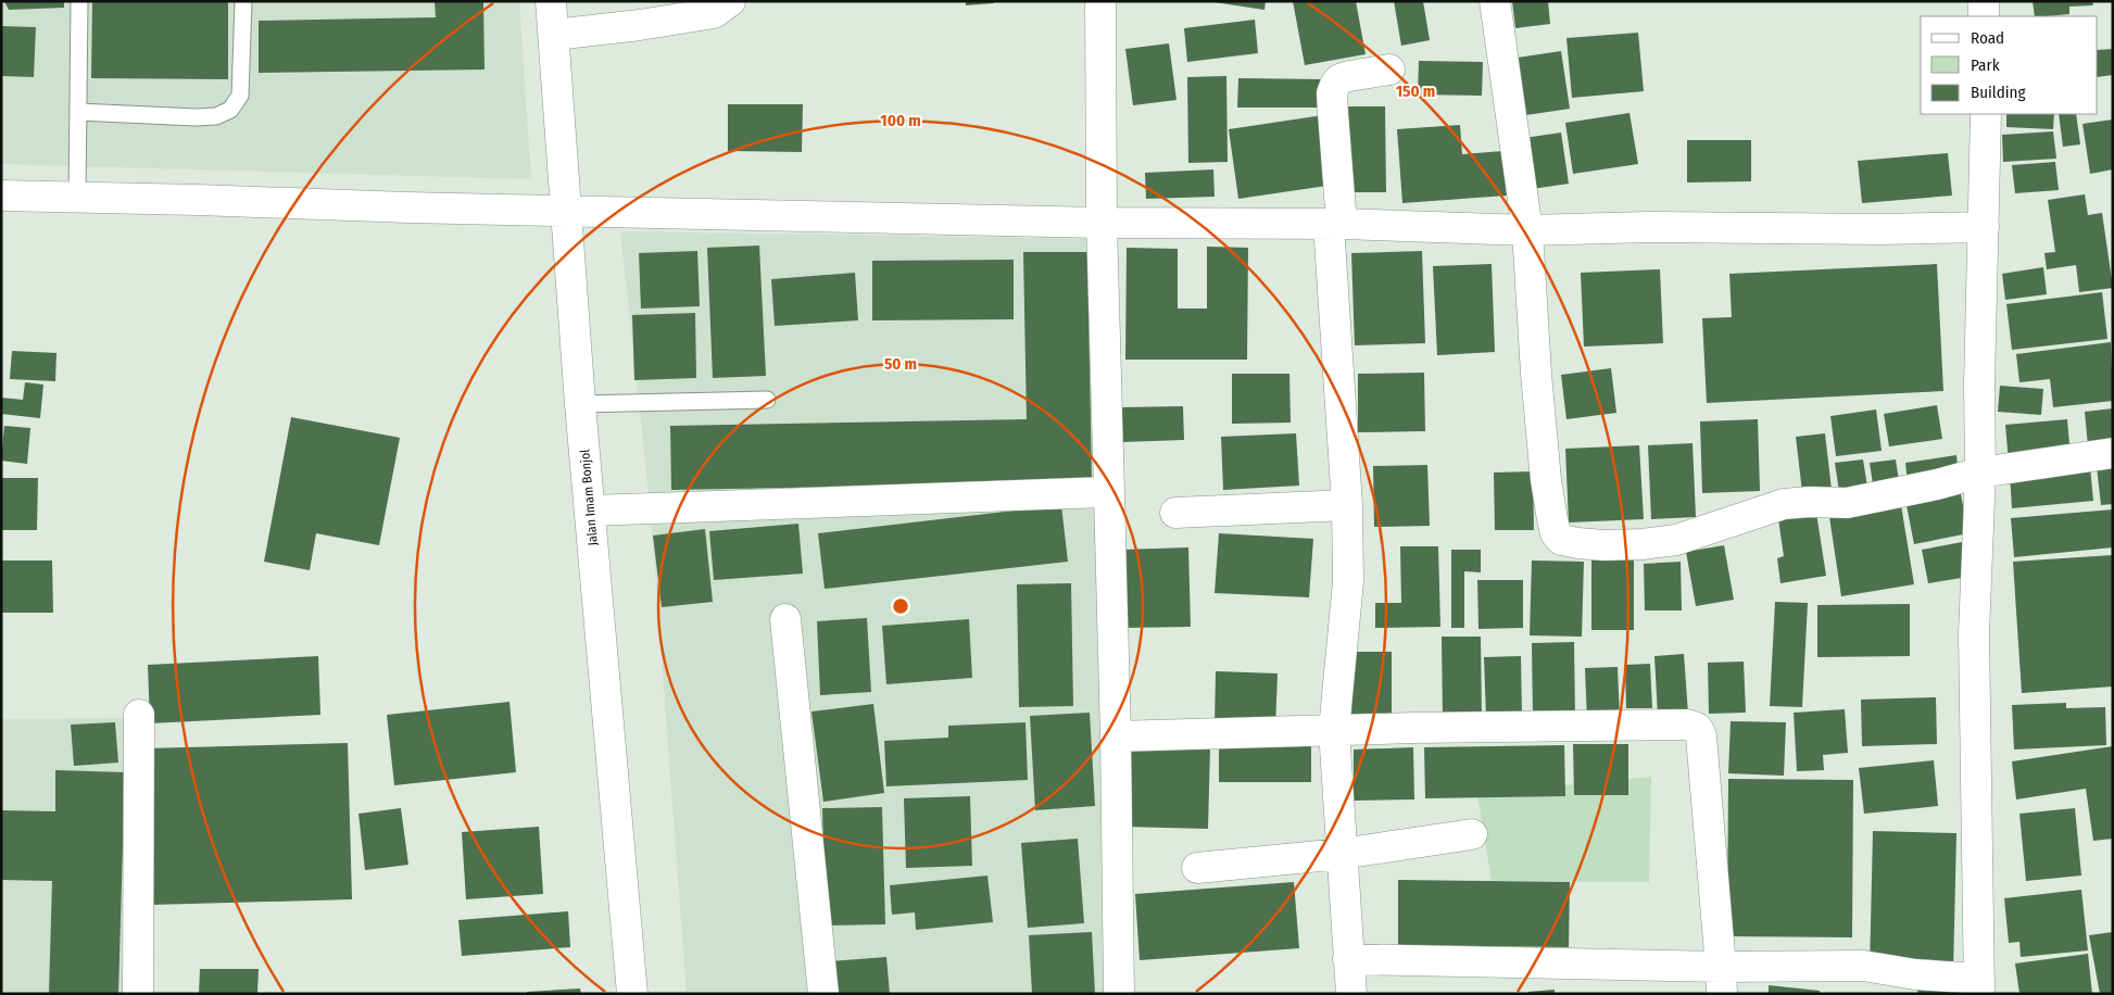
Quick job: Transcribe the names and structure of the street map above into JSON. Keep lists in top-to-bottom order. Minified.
{"streets":{"street":["Jalan Imam Bonjol"]},"legend":["Road","Park","Building"],"rings":["150 m","100 m","50 m"]}
